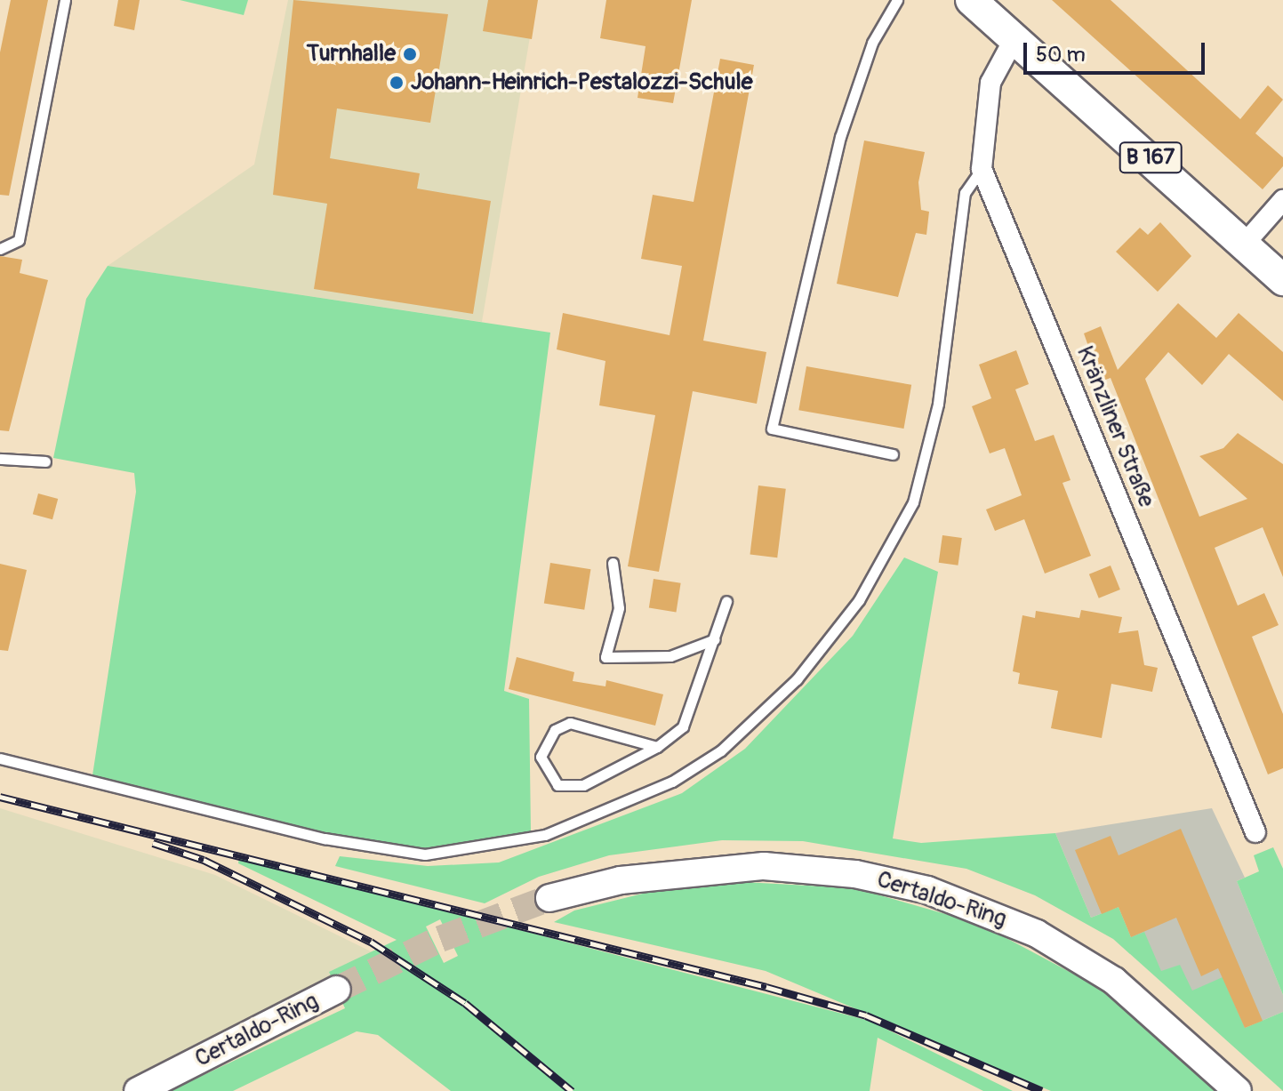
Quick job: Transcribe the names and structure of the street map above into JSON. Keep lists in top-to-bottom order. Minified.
{"streets":{"main road":["B 167","Certaldo-Ring"],"street":["Kränzliner Straße"]},"crossings":[["B 167","Kränzliner Straße"]],"places":["Turnhalle","Johann-Heinrich-Pestalozzi-Schule"],"scale_bar":"50 m"}
